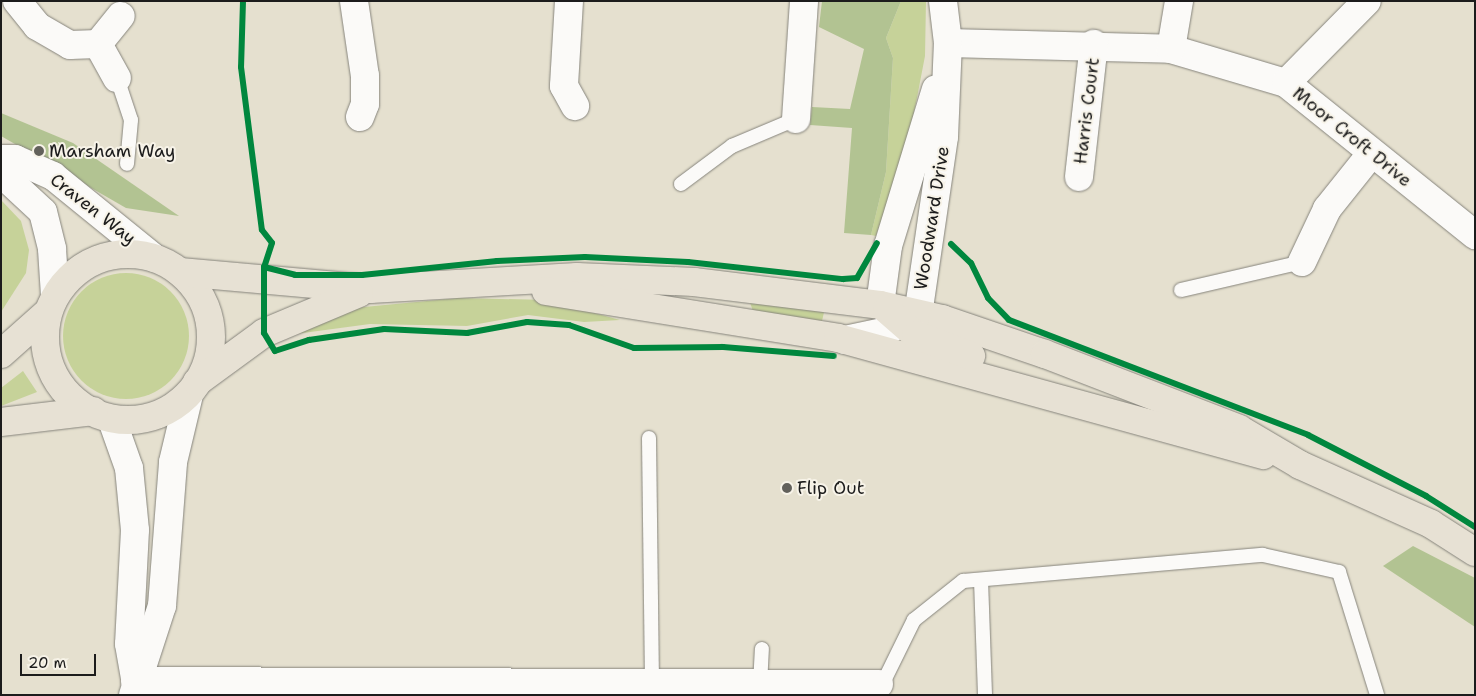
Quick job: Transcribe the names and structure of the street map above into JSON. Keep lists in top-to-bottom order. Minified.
{"streets":{"street":["Harris Court","Moor Croft Drive","Craven Way","Woodward Drive"]},"crossings":[["Harris Court","Moor Croft Drive"],["Moor Croft Drive","Woodward Drive"]],"places":["Marsham Way","Flip Out"],"scale_bar":"20 m"}
